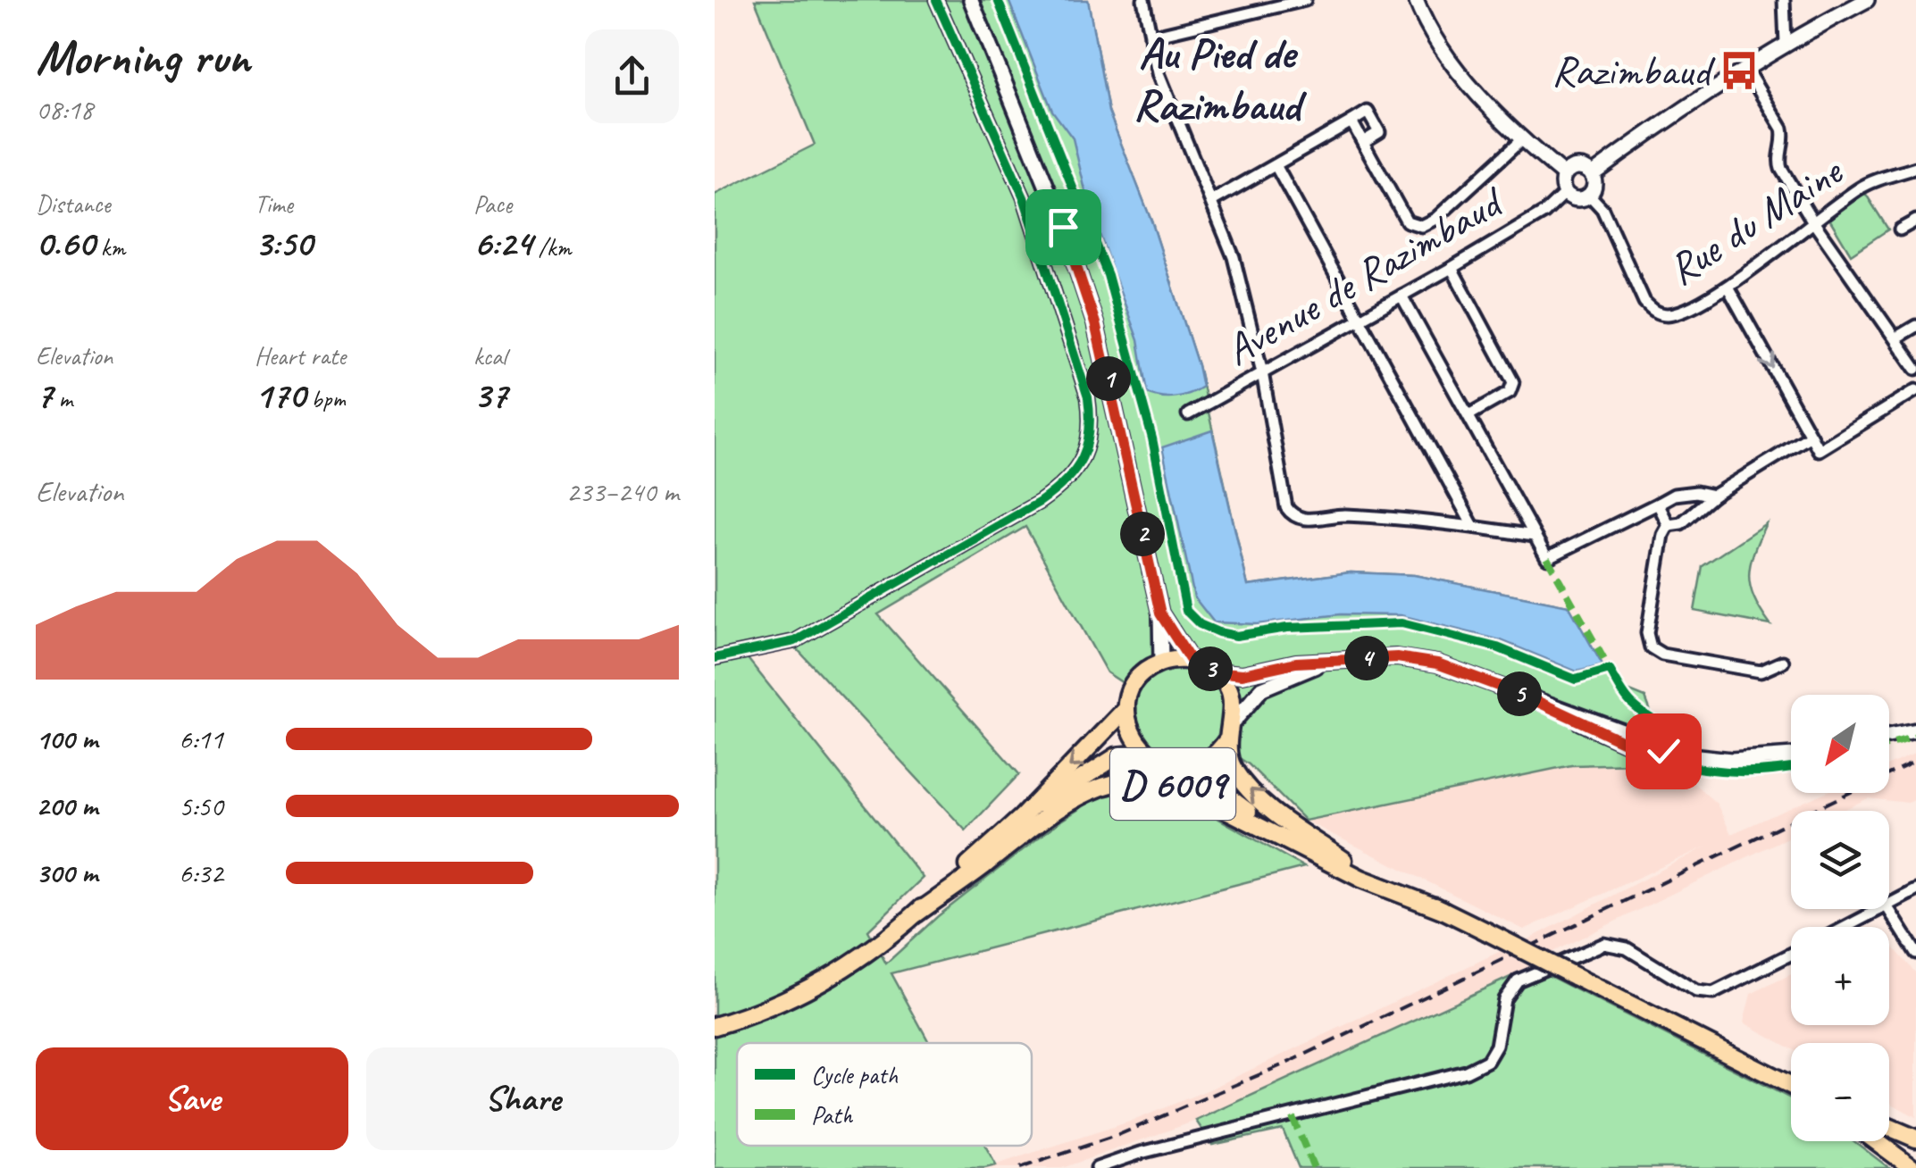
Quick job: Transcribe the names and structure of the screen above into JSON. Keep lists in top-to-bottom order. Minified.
{"streets":{"main road":["D 6009"],"street":["Rue du Maine","Avenue de Razimbaud"]},"crossings":[["Rue du Maine","Avenue de Razimbaud"]],"districts":["Au Pied de Razimbaud"],"places":{"bus stop":["Razimbaud"]},"legend":["Cycle path","Path"],"north":"bottom left","page":{"heading":["Morning run","08:18"],"stats":[["Distance","0.60 km"],["Time","3:50"],["Pace","6:24 /km"],["Elevation","7 m"],["Heart rate","170 bpm"],["kcal","37"]],"pins":["1","2","4","3","5"],"chart":["Elevation","233–240 m"],"map_buttons":["+","−"],"list":[{"name":"100 m","note":"6:11"},{"name":"200 m","note":"5:50"},{"name":"300 m","note":"6:32"}],"buttons":["Save","Share"]}}
